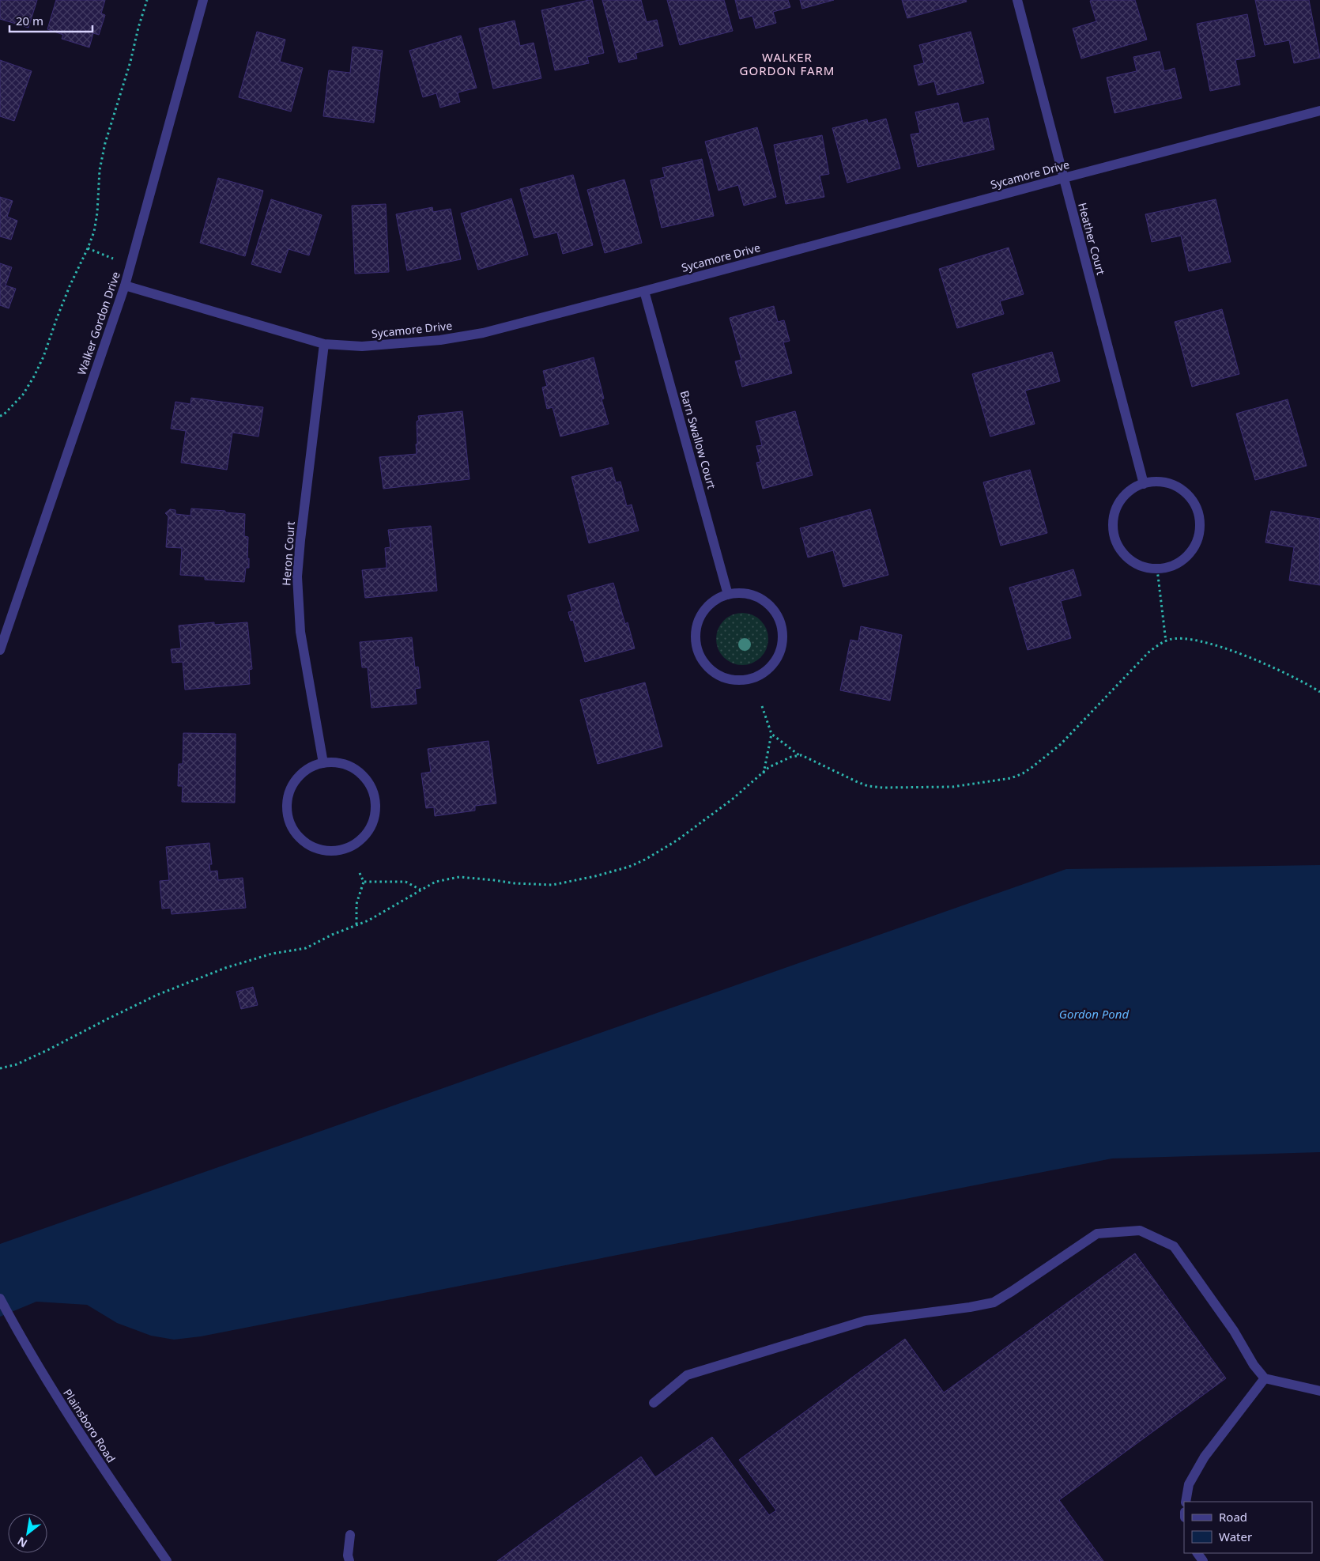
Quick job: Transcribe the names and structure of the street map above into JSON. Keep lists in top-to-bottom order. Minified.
{"streets":{"street":["Sycamore Drive","Heather Court","Walker Gordon Drive","Barn Swallow Court","Heron Court","Plainsboro Road"]},"crossings":[["Sycamore Drive","Heather Court"],["Sycamore Drive","Walker Gordon Drive"],["Sycamore Drive","Barn Swallow Court"],["Sycamore Drive","Heron Court"]],"districts":["WALKER GORDON FARM"],"water":["Gordon Pond"],"legend":["Road","Water"],"scale_bar":"20 m","north":"bottom left"}
